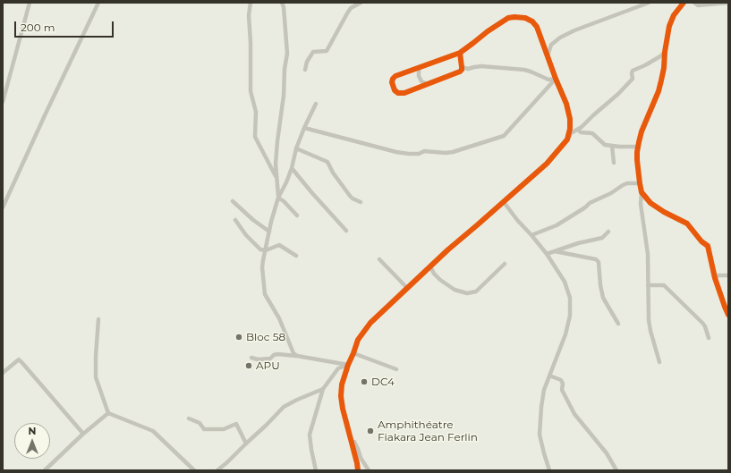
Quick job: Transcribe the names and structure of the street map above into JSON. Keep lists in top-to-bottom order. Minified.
{"places":["Bloc 58","APU","DC4","Amphithéatre Fiakara Jean Ferlin"],"scale_bar":"200 m","north":"top"}
